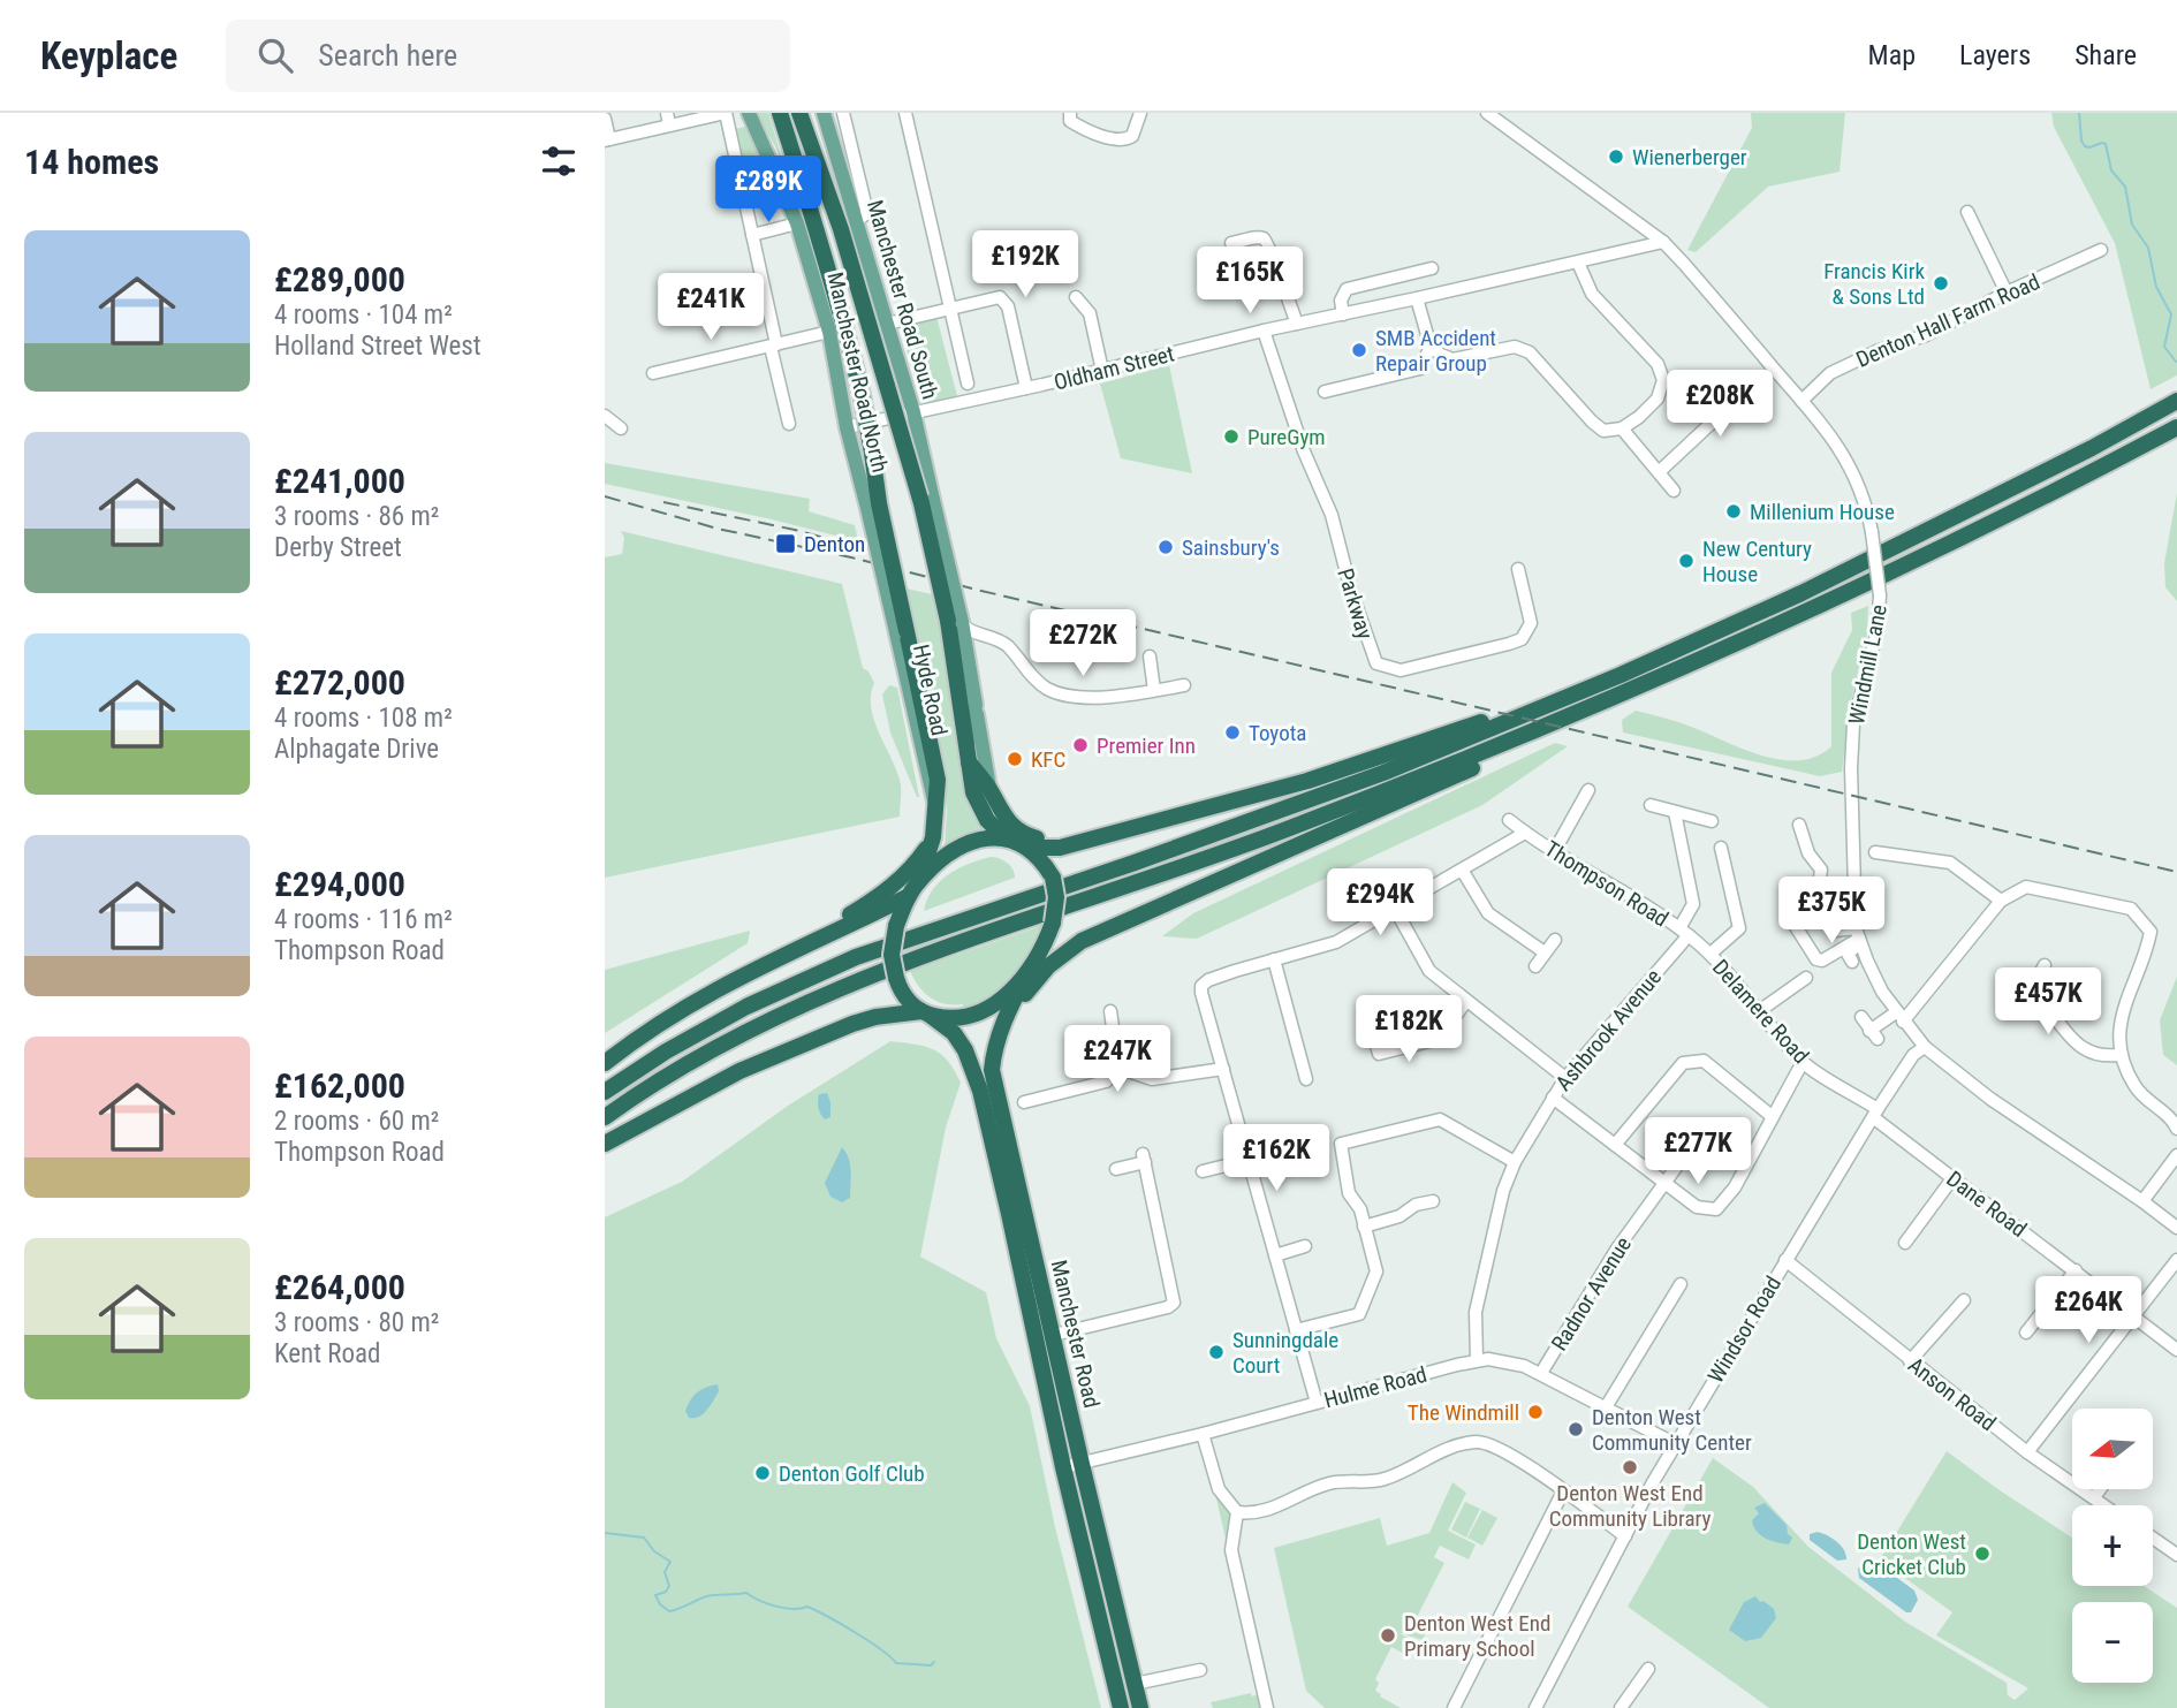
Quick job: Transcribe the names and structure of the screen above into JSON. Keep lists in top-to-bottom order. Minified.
{"streets":{"highway":["Hyde Road","Manchester Road"],"main road":["Manchester Road South","Manchester Road North"],"street":["Denton Hall Farm Road","Oldham Street","Parkway","Windmill Lane","Thompson Road","Delamere Road","Ashbrook Avenue","Dane Road","Radnor Avenue","Windsor Road","Hulme Road","Anson Road"]},"crossings":[["Manchester Road South","Oldham Street"],["Manchester Road South","Hyde Road"],["Denton Hall Farm Road","Windmill Lane"],["Oldham Street","Manchester Road North"],["Oldham Street","Parkway"],["Oldham Street","Windmill Lane"],["Manchester Road North","Hyde Road"],["Windmill Lane","Windsor Road"],["Hyde Road","Manchester Road"],["Thompson Road","Delamere Road"],["Thompson Road","Ashbrook Avenue"],["Thompson Road","Hulme Road"],["Delamere Road","Ashbrook Avenue"],["Delamere Road","Dane Road"],["Delamere Road","Windsor Road"],["Ashbrook Avenue","Hulme Road"],["Dane Road","Windsor Road"],["Radnor Avenue","Hulme Road"],["Windsor Road","Hulme Road"],["Windsor Road","Anson Road"],["Manchester Road","Hulme Road"]],"places":{"other":["Wienerberger","Francis Kirk & Sons Ltd","SMB Accident Repair Group","PureGym","Millenium House","Sainsbury's","New Century House","Toyota","Premier Inn","KFC","Sunningdale Court","The Windmill","Denton West Community Center","Denton West End Community Library","Denton Golf Club","Denton West Cricket Club","Denton West End Primary School"],"transit":["Denton"]},"north":"left","page":{"header":"Keyplace","search":"Search here","nav":["Map","Layers","Share"],"heading":"14 homes","price":["£289K","£192K","£165K","£241K","£208K","£272K","£294K","£375K","£457K","£182K","£247K","£277K","£162K","£264K"],"list":[{"name":"£289,000","note":"4 rooms · 104 m² · Holland Street West"},{"name":"£241,000","note":"3 rooms · 86 m² · Derby Street"},{"name":"£272,000","note":"4 rooms · 108 m² · Alphagate Drive"},{"name":"£294,000","note":"4 rooms · 116 m² · Thompson Road"},{"name":"£162,000","note":"2 rooms · 60 m² · Thompson Road"},{"name":"£264,000","note":"3 rooms · 80 m² · Kent Road"}],"map_buttons":["+","−"]}}
